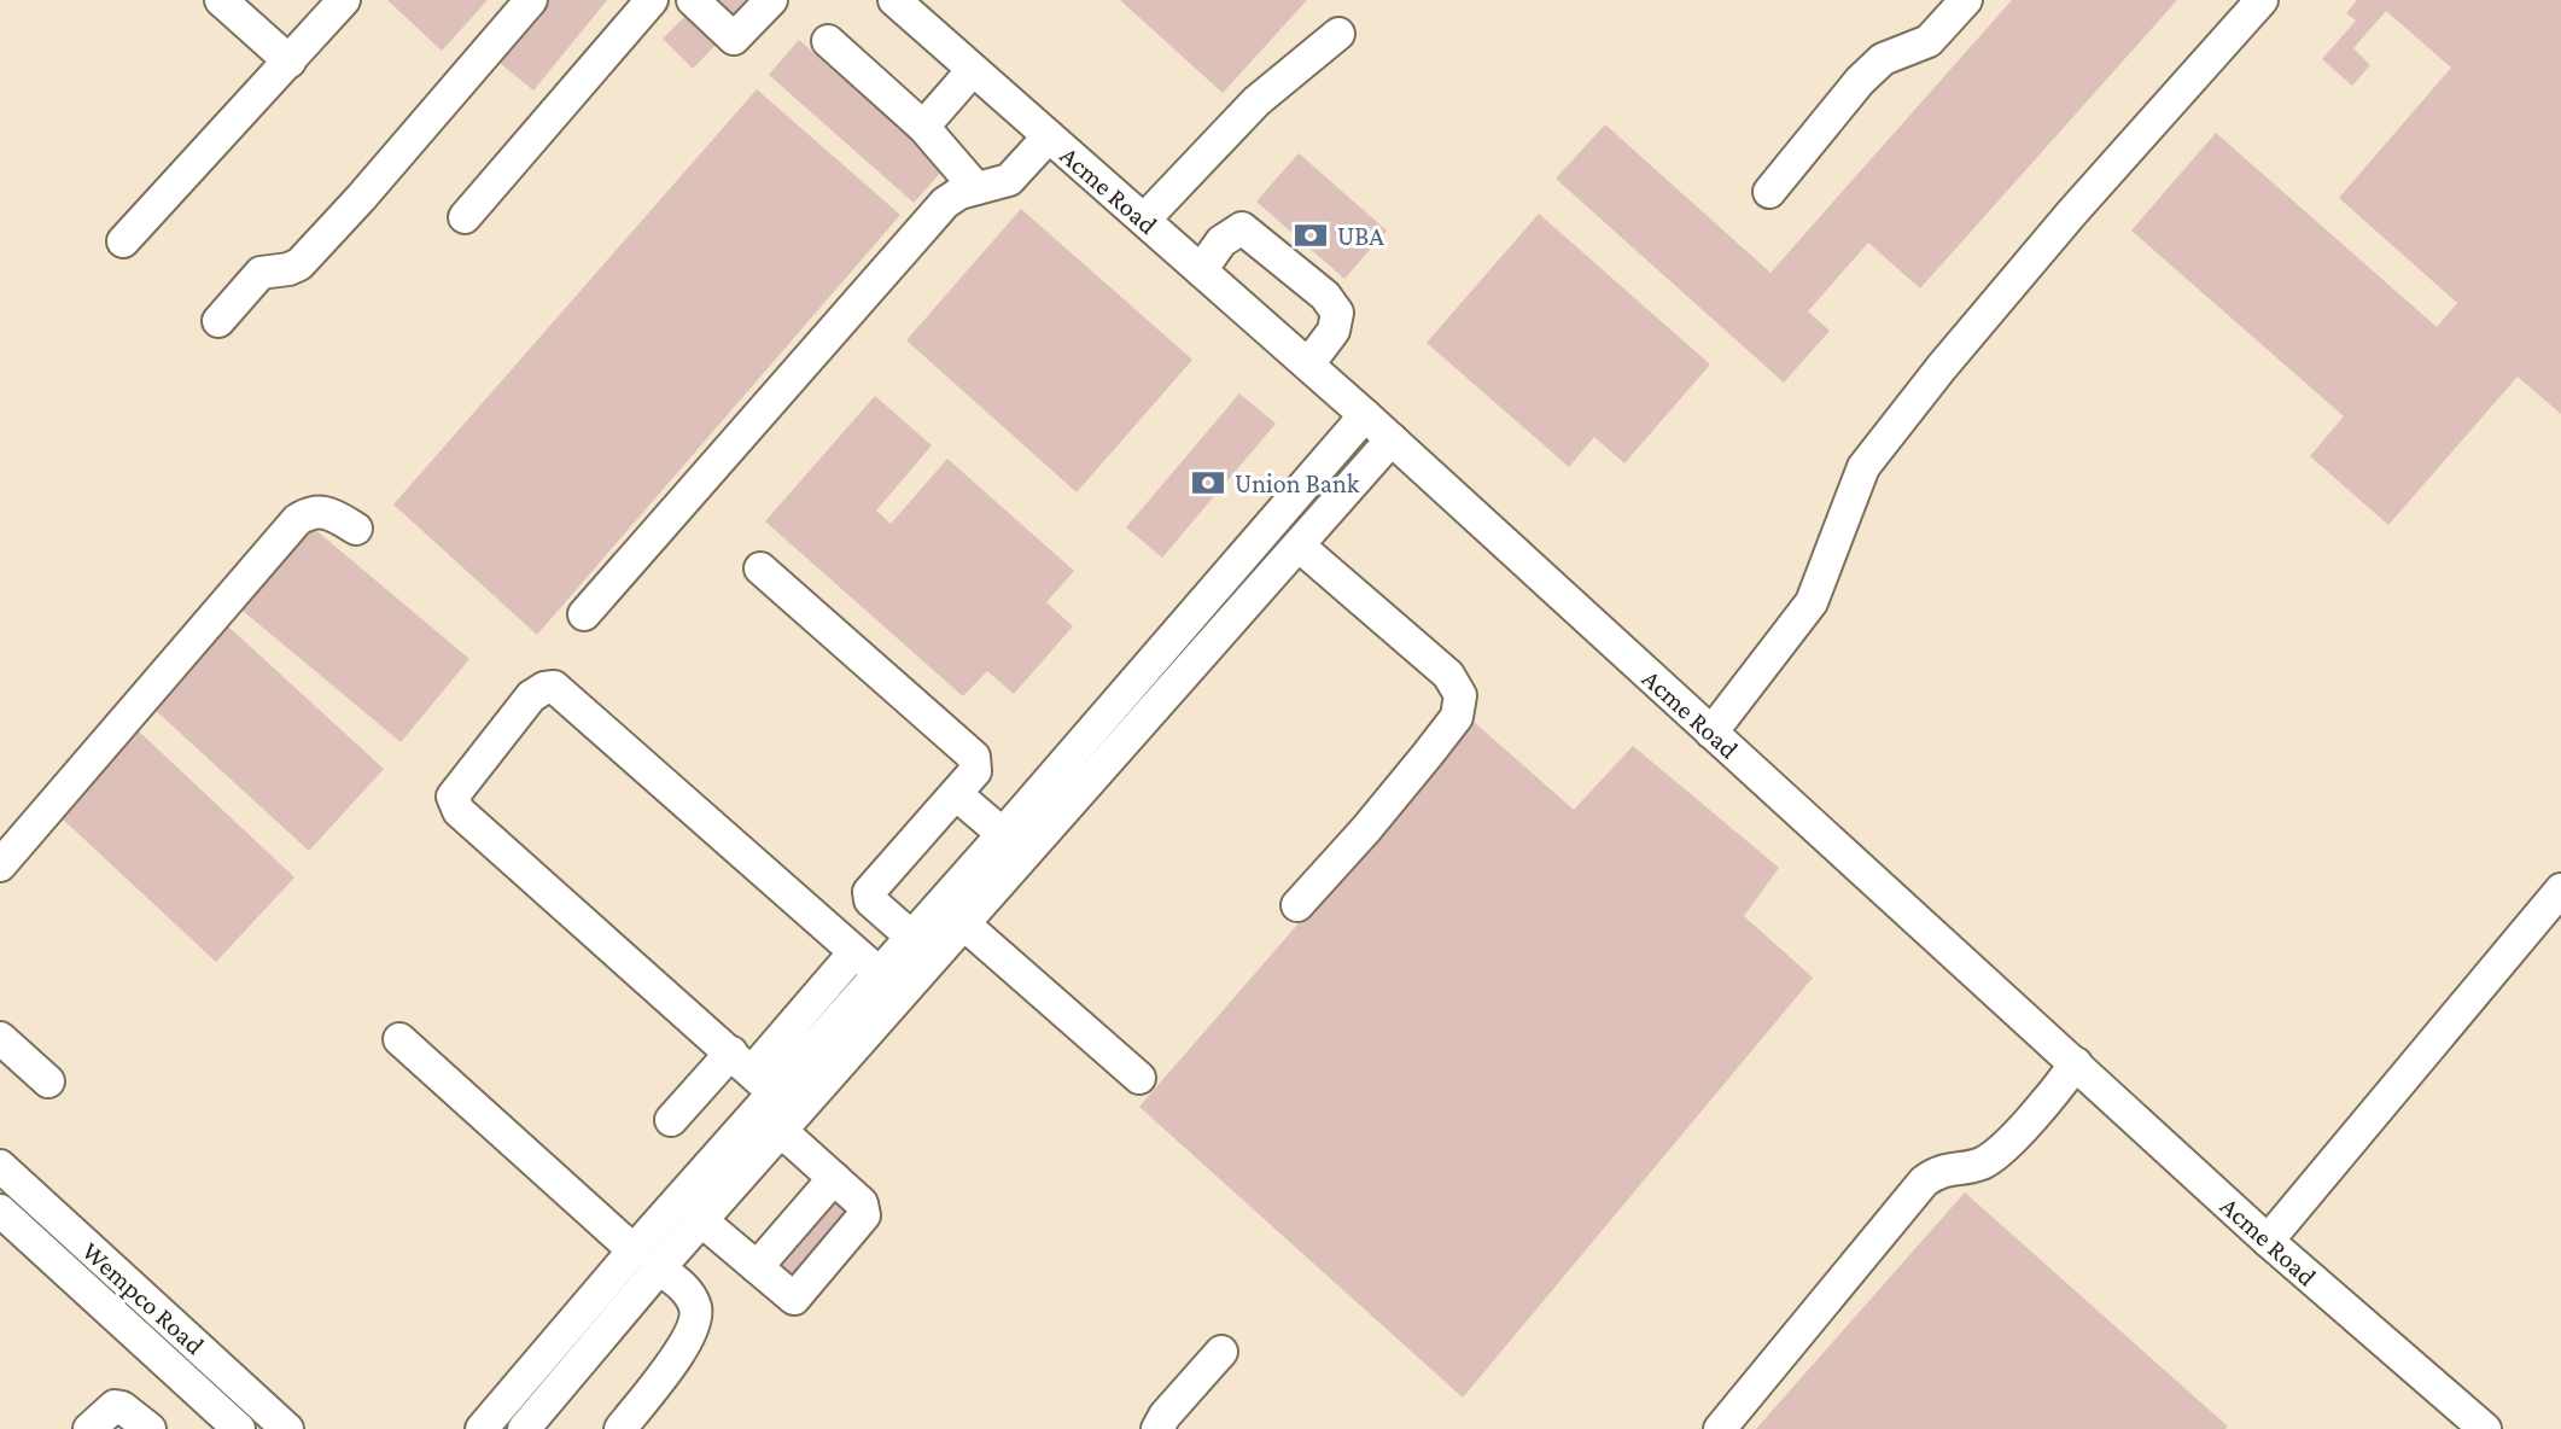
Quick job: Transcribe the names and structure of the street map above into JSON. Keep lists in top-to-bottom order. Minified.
{"streets":{"street":["Acme Road","Wempco Road"]},"places":{"bank":["UBA","Union Bank"]}}
